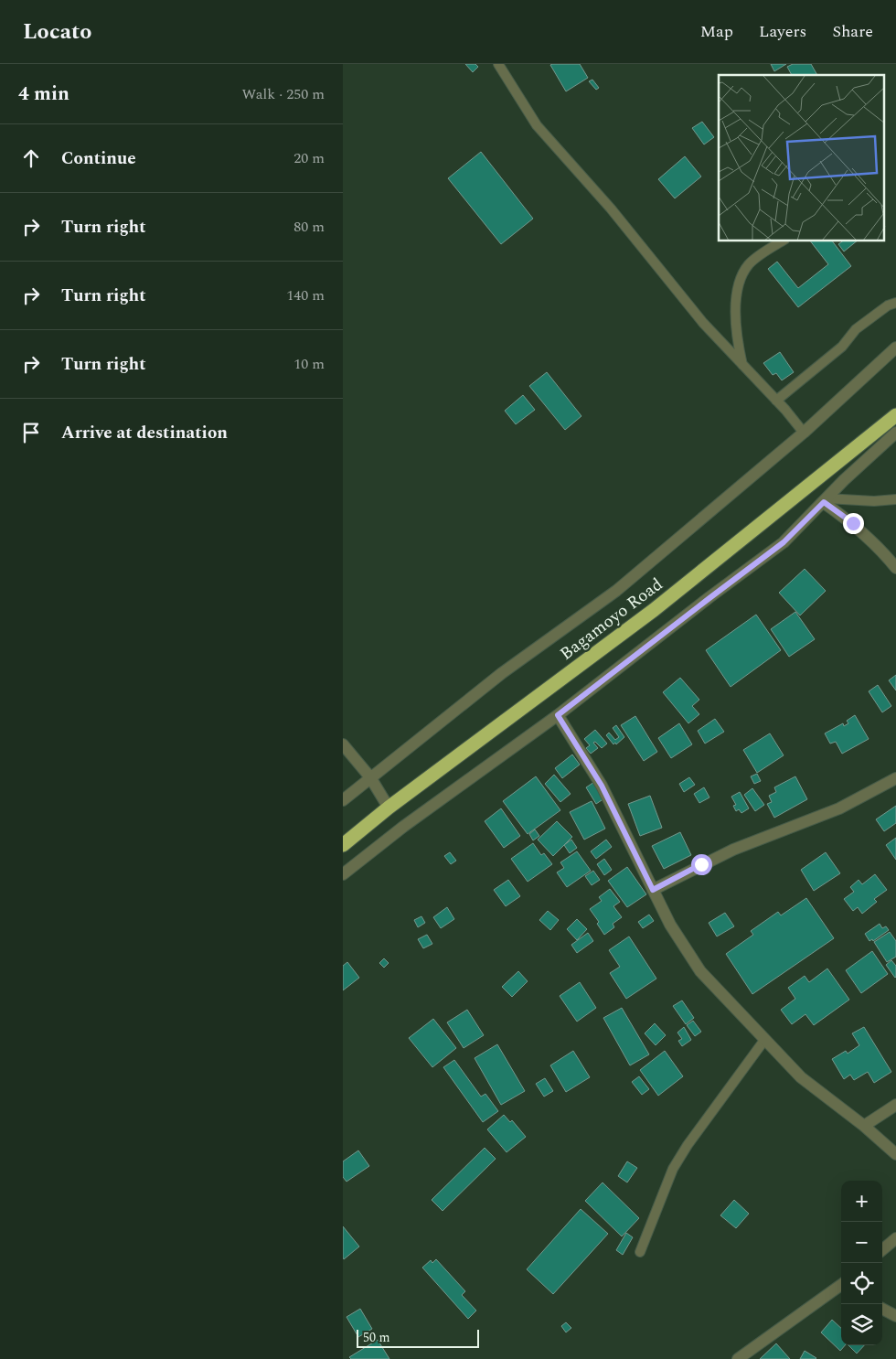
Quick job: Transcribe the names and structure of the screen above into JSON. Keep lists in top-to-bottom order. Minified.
{"streets":{"highway":["Bagamoyo Road"]},"scale_bar":"50 m","page":{"header":"Locato","nav":["Map","Layers","Share"],"heading":["4 min","Walk · 250 m"],"list":[["Continue","20 m"],["Turn right","80 m"],["Turn right","140 m"],["Turn right","10 m"],"Arrive at destination"],"map_buttons":["+","−"],"scale":"50 m"}}
